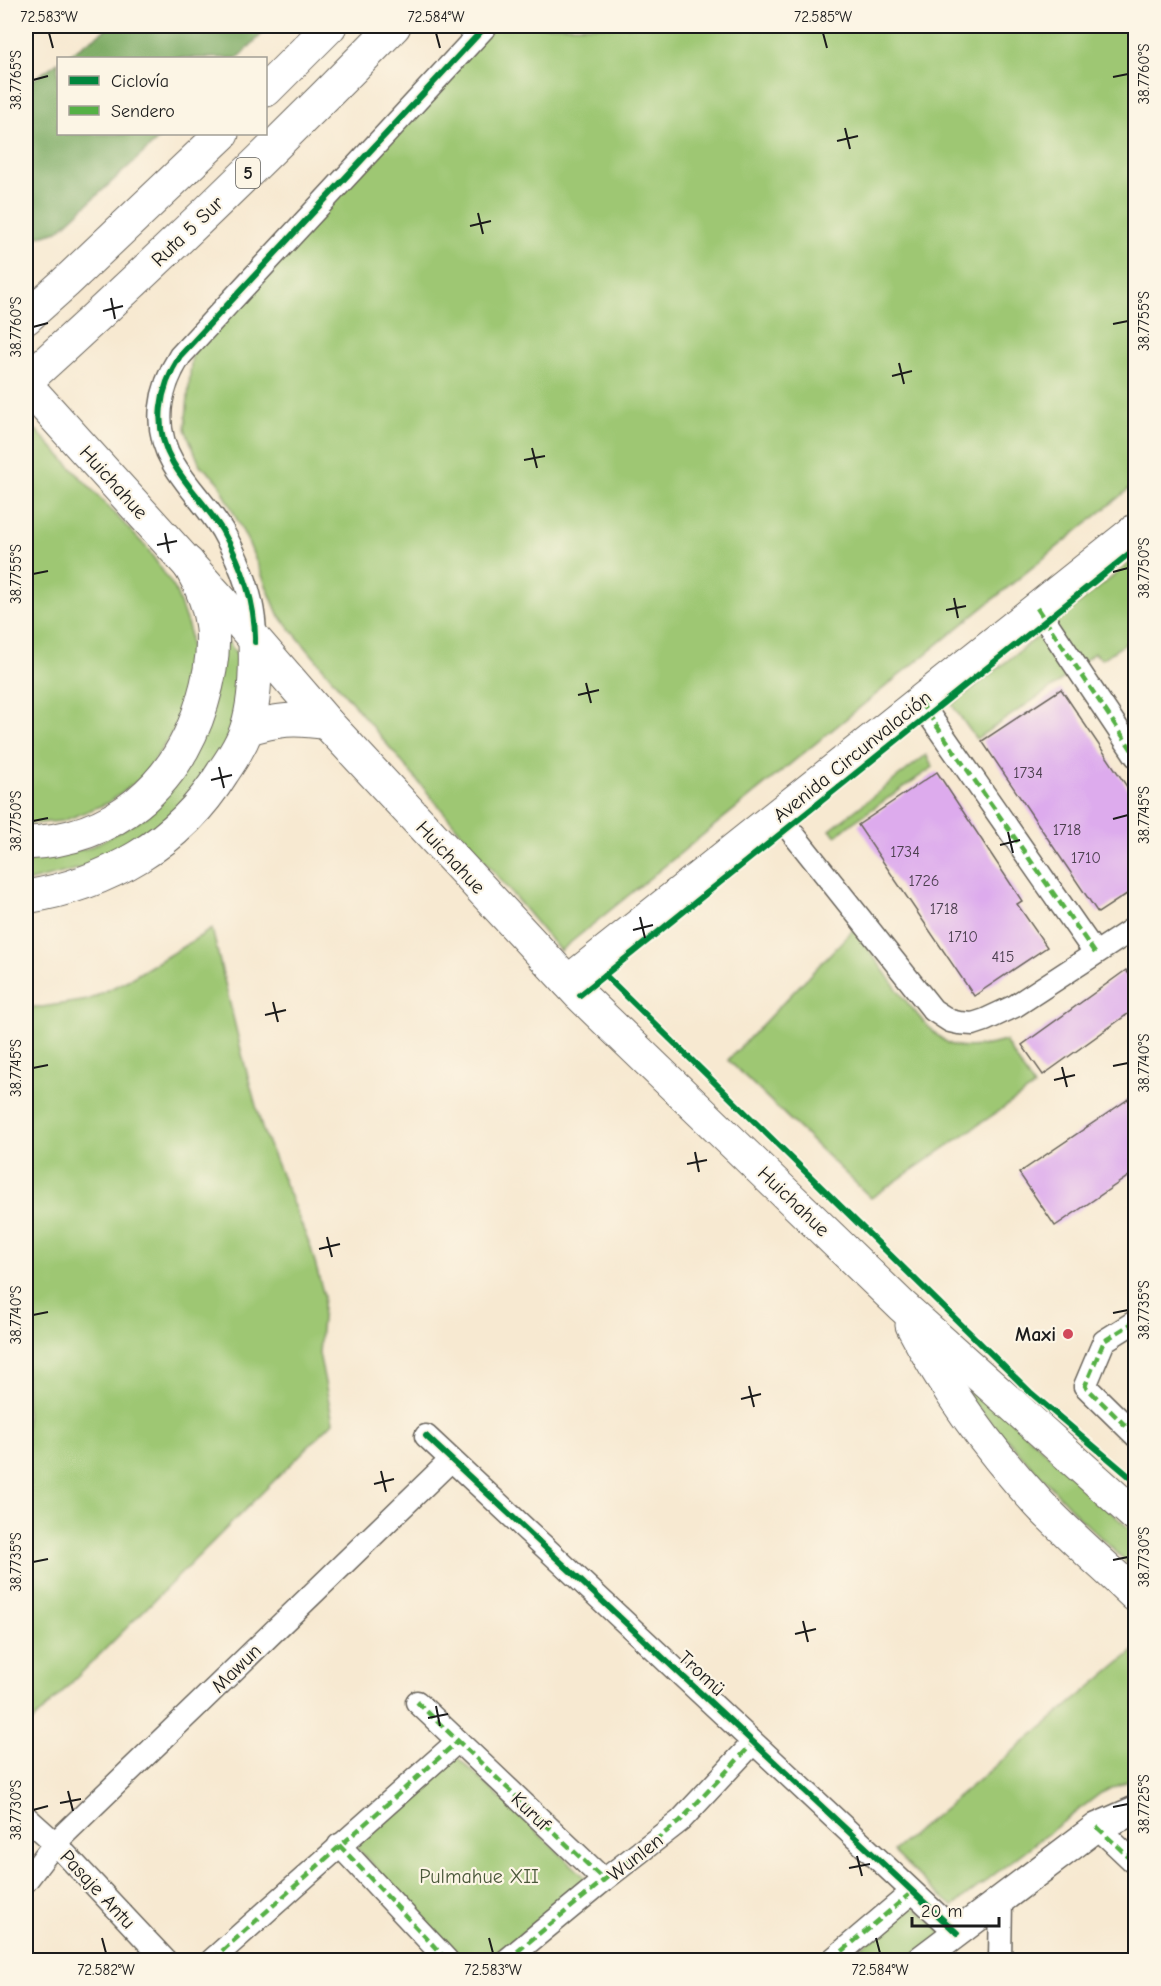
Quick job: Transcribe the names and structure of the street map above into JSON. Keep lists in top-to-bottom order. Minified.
{"streets":{"main road":["5","Ruta 5 Sur","Huichahue","Avenida Circunvalación"],"street":["Mawun","Tromü","Kuruf","Wunlen","Pasaje Antu"]},"crossings":[["Ruta 5 Sur","Huichahue"],["Huichahue","Avenida Circunvalación"],["Mawun","Tromü"],["Mawun","Pasaje Antu"],["Tromü","Wunlen"],["Kuruf","Wunlen"]],"parks":["Pulmahue XII"],"places":["Maxi"],"house_numbers":["1734","1718","1734","1710","1726","1718","1710","415"],"legend":["Ciclovía","Sendero"],"scale_bar":"20 m","coordinates":["72.583°W","72.584°W","72.585°W","38.7760°S","38.7765°S","38.7755°S","38.7750°S","38.7745°S","38.7740°S","38.7735°S","38.7730°S","38.7725°S","72.582°W"]}
